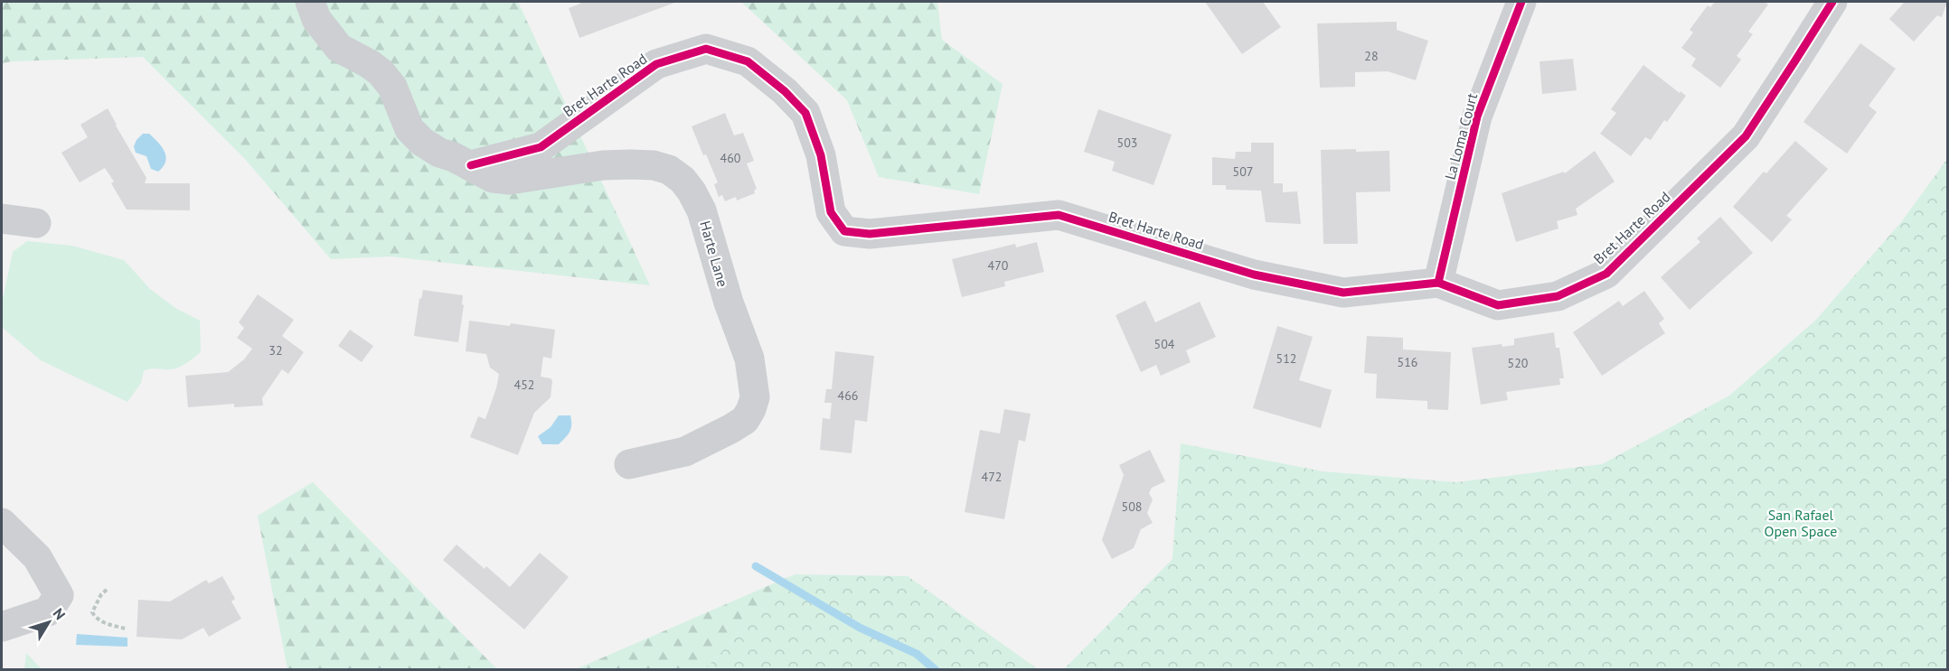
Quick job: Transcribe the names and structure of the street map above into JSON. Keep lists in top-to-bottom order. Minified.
{"streets":{"street":["Bret Harte Road","La Loma Court","Harte Lane"]},"crossings":[["Bret Harte Road","La Loma Court"],["Bret Harte Road","Harte Lane"]],"parks":["San Rafael Open Space"],"house_numbers":["28","503","460","507","470","504","32","512","516","520","452","466","472","508"],"north":"top right"}
